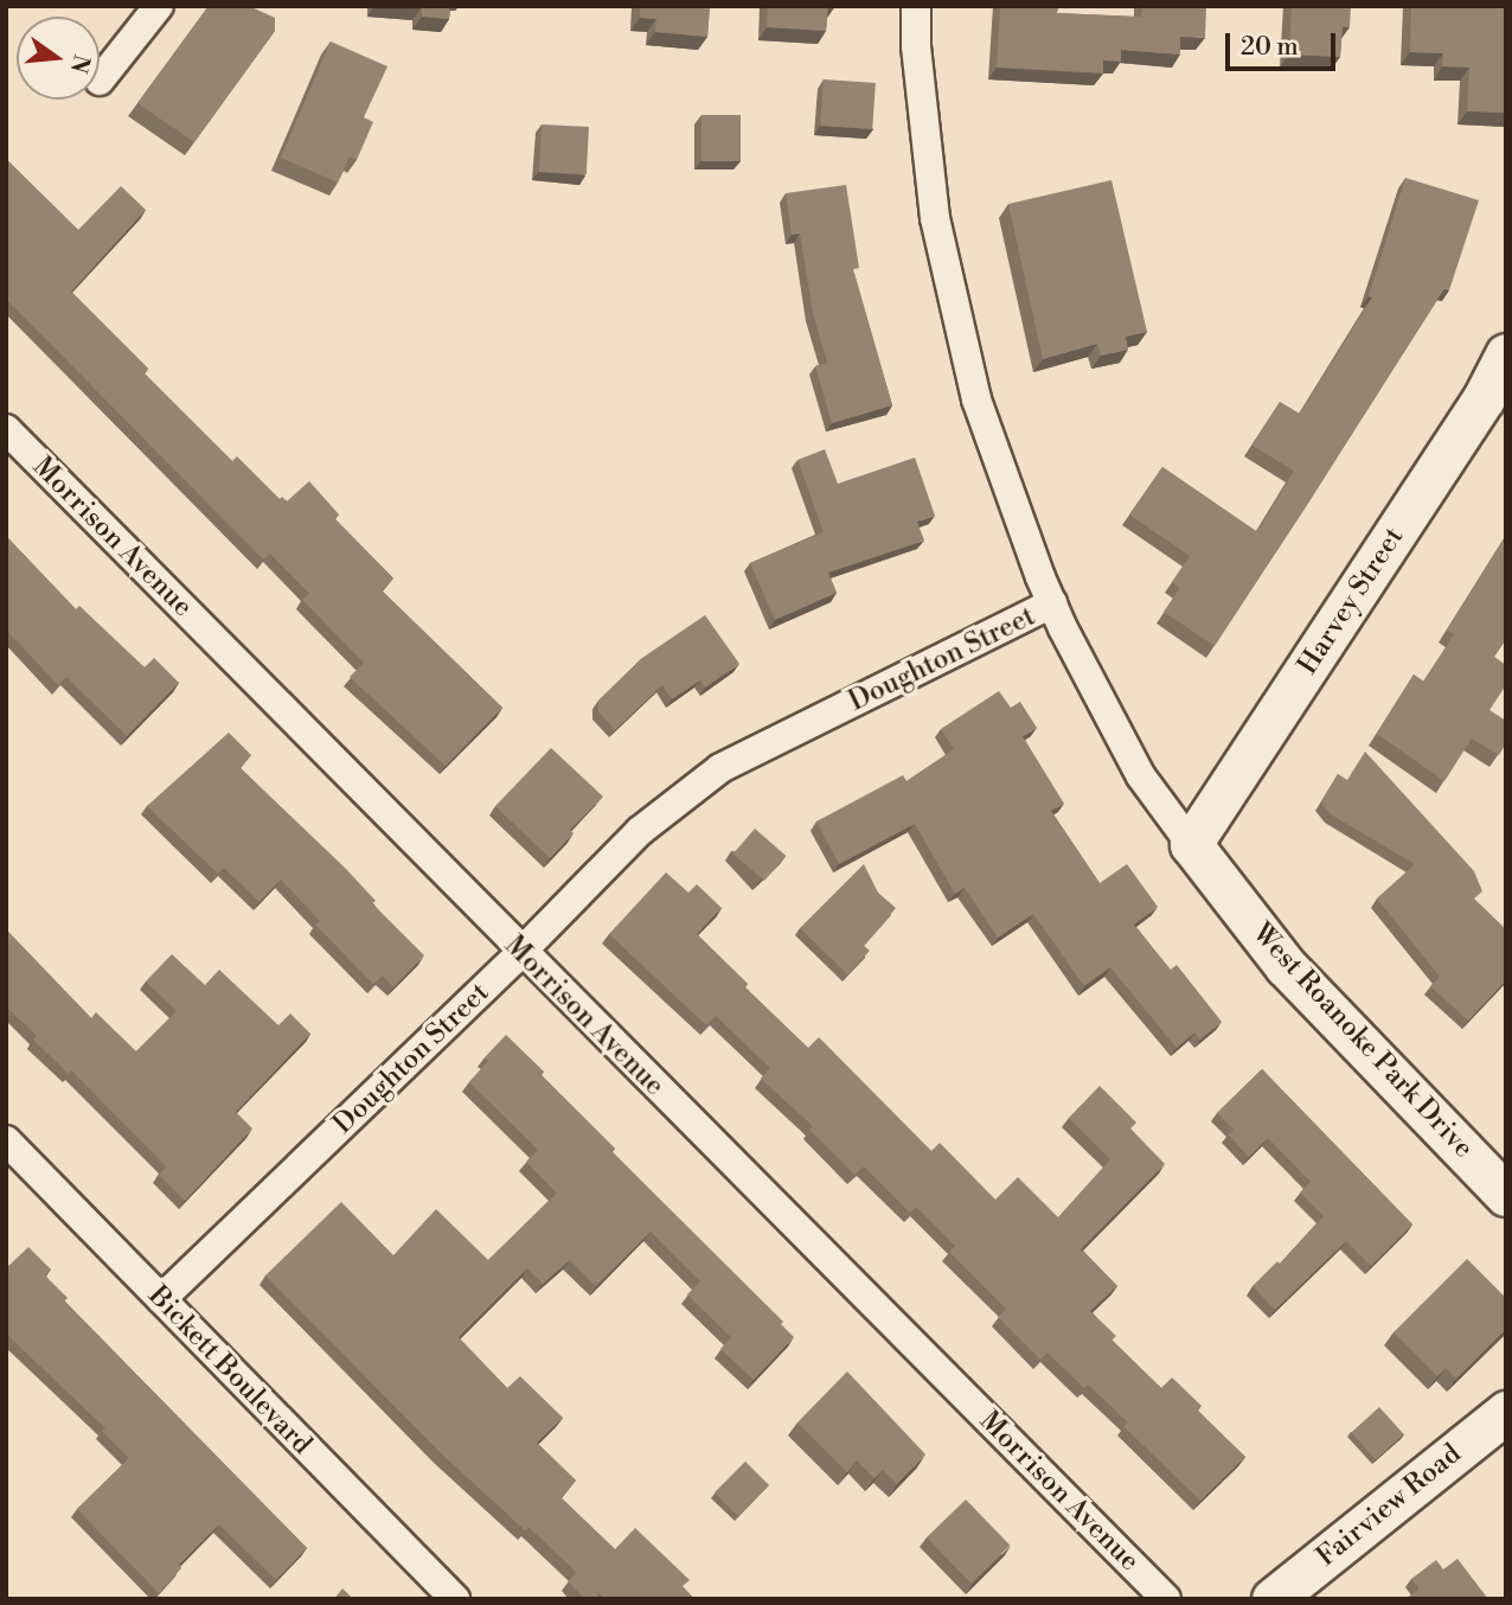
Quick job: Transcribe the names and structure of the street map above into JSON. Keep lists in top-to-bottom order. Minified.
{"streets":{"street":["Morrison Avenue","Harvey Street","Doughton Street","West Roanoke Park Drive","Bickett Boulevard","Fairview Road"]},"crossings":[["Morrison Avenue","Doughton Street"],["Harvey Street","West Roanoke Park Drive"],["Doughton Street","West Roanoke Park Drive"],["Doughton Street","Bickett Boulevard"]],"scale_bar":"20 m","north":"right"}
